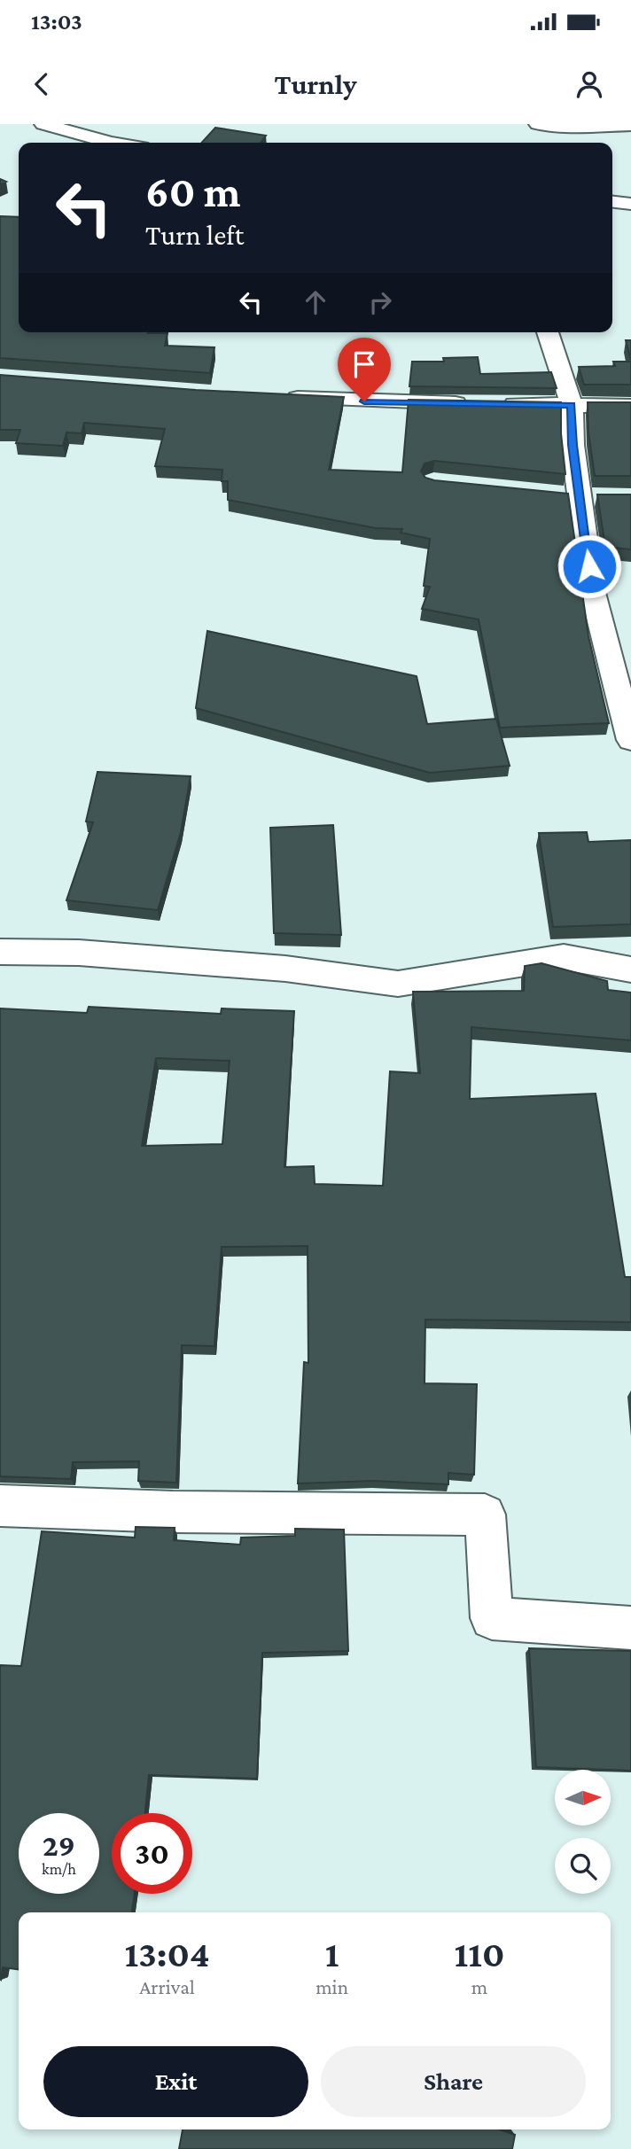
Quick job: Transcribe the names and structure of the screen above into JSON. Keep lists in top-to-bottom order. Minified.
{"north":"right","page":{"status":"13:03","header":"Turnly","turn":["60 m","Turn left"],"speed":"29 km/h","limit":"30","eta":["13:04","Arrival","1","min","110","m"],"buttons":["Exit","Share"]}}
